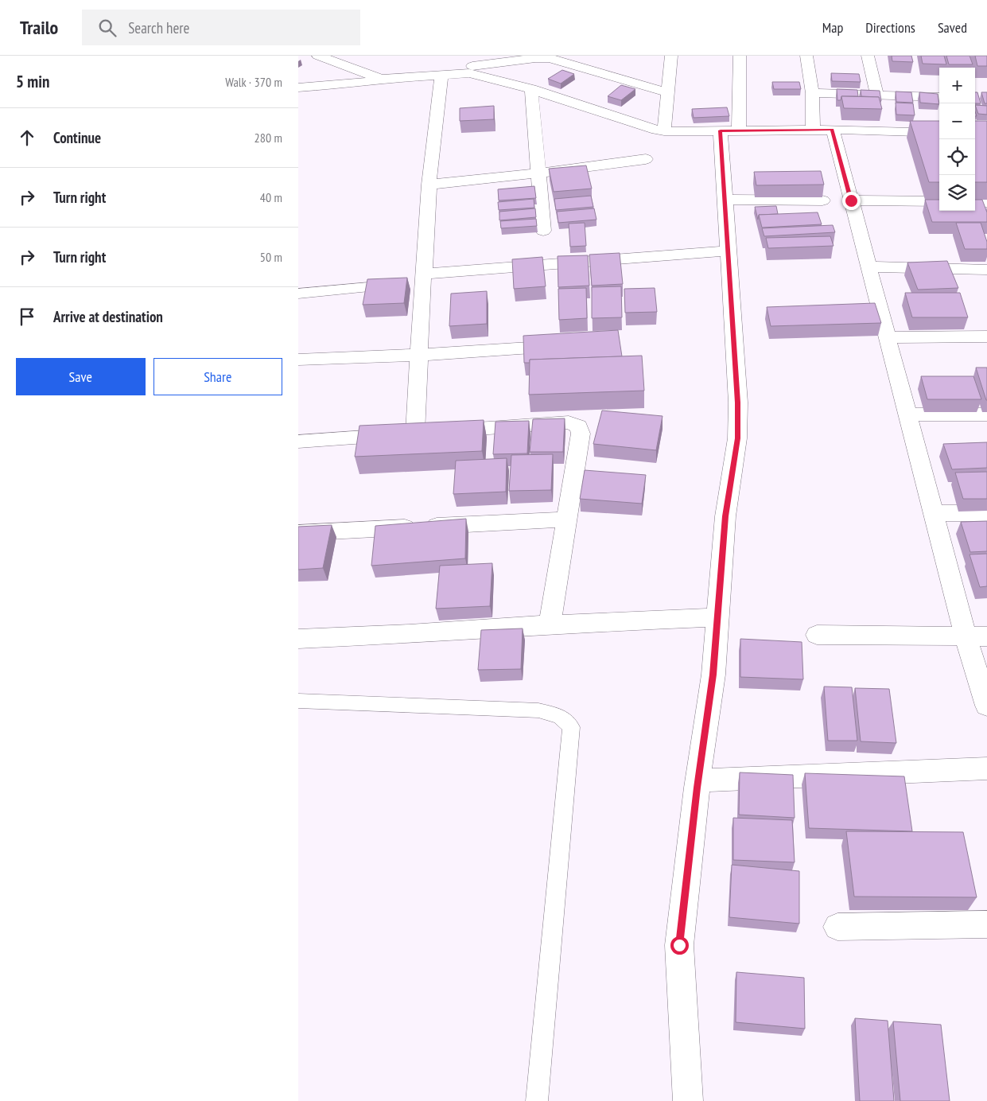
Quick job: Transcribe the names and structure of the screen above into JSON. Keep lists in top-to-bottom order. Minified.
{"page":{"header":"Trailo","search":"Search here","nav":["Map","Directions","Saved"],"heading":["5 min","Walk · 370 m"],"map_buttons":["+","−"],"list":[["Continue","280 m"],["Turn right","40 m"],["Turn right","50 m"],"Arrive at destination"],"buttons":["Save","Share"]}}
